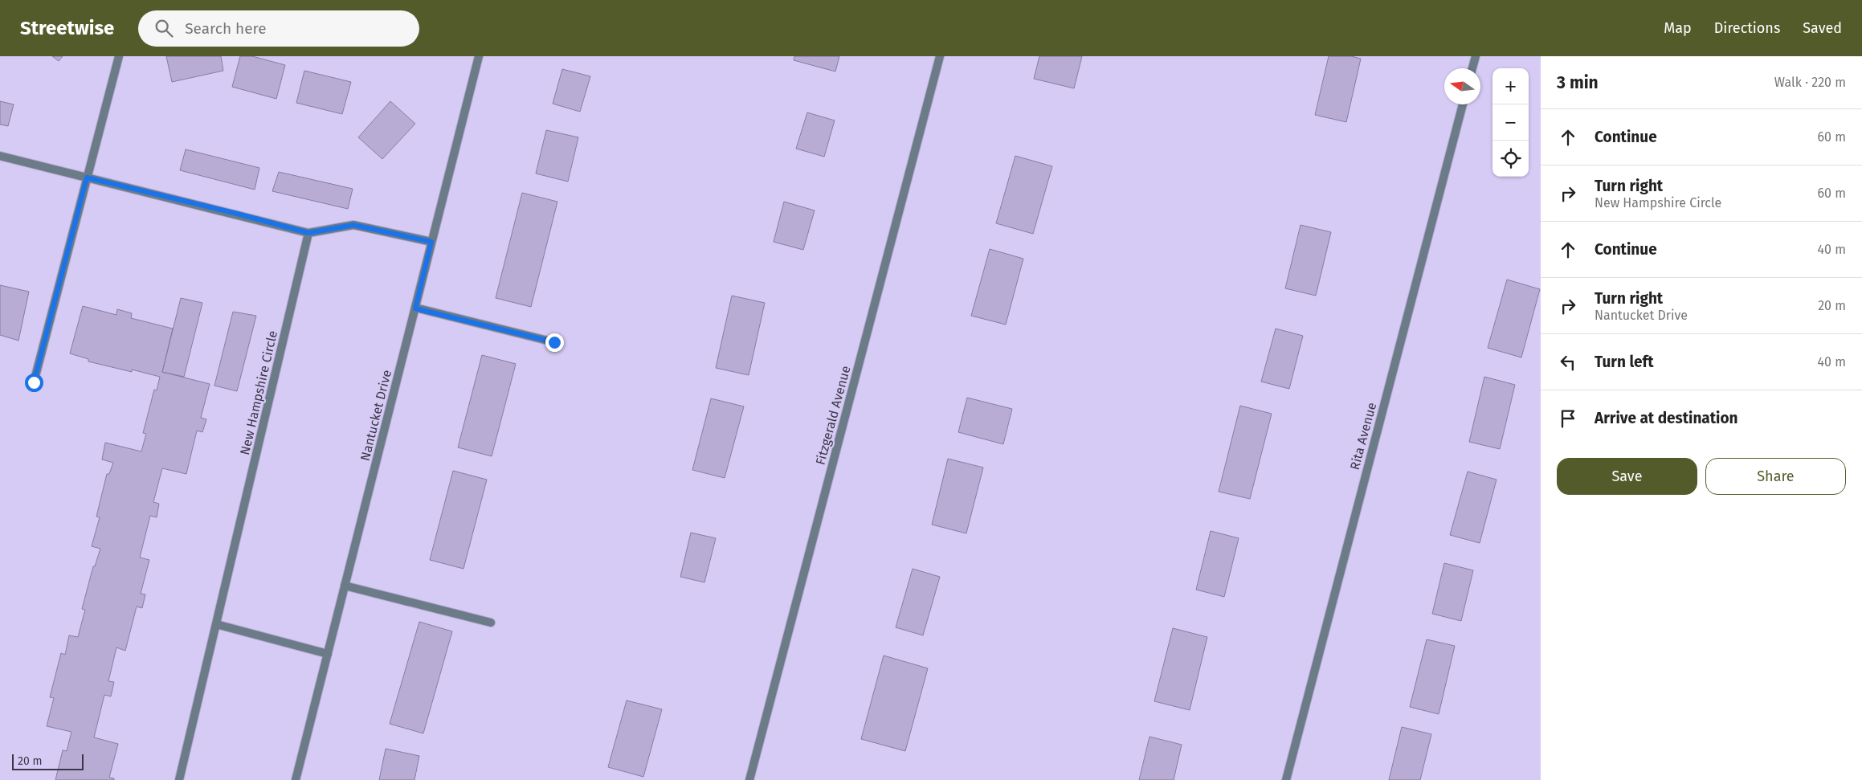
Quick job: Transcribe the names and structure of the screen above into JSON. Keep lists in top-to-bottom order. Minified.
{"streets":{"street":["New Hampshire Circle","Nantucket Drive","Fitzgerald Avenue","Rita Avenue"]},"scale_bar":"20 m","north":"left","page":{"header":"Streetwise","search":"Search here","nav":["Map","Directions","Saved"],"heading":["3 min","Walk · 220 m"],"map_buttons":["+","−"],"list":[["Continue","60 m"],["Turn right","New Hampshire Circle","60 m"],["Continue","40 m"],["Turn right","Nantucket Drive","20 m"],["Turn left","40 m"],"Arrive at destination"],"buttons":["Save","Share"],"scale":"20 m"}}
